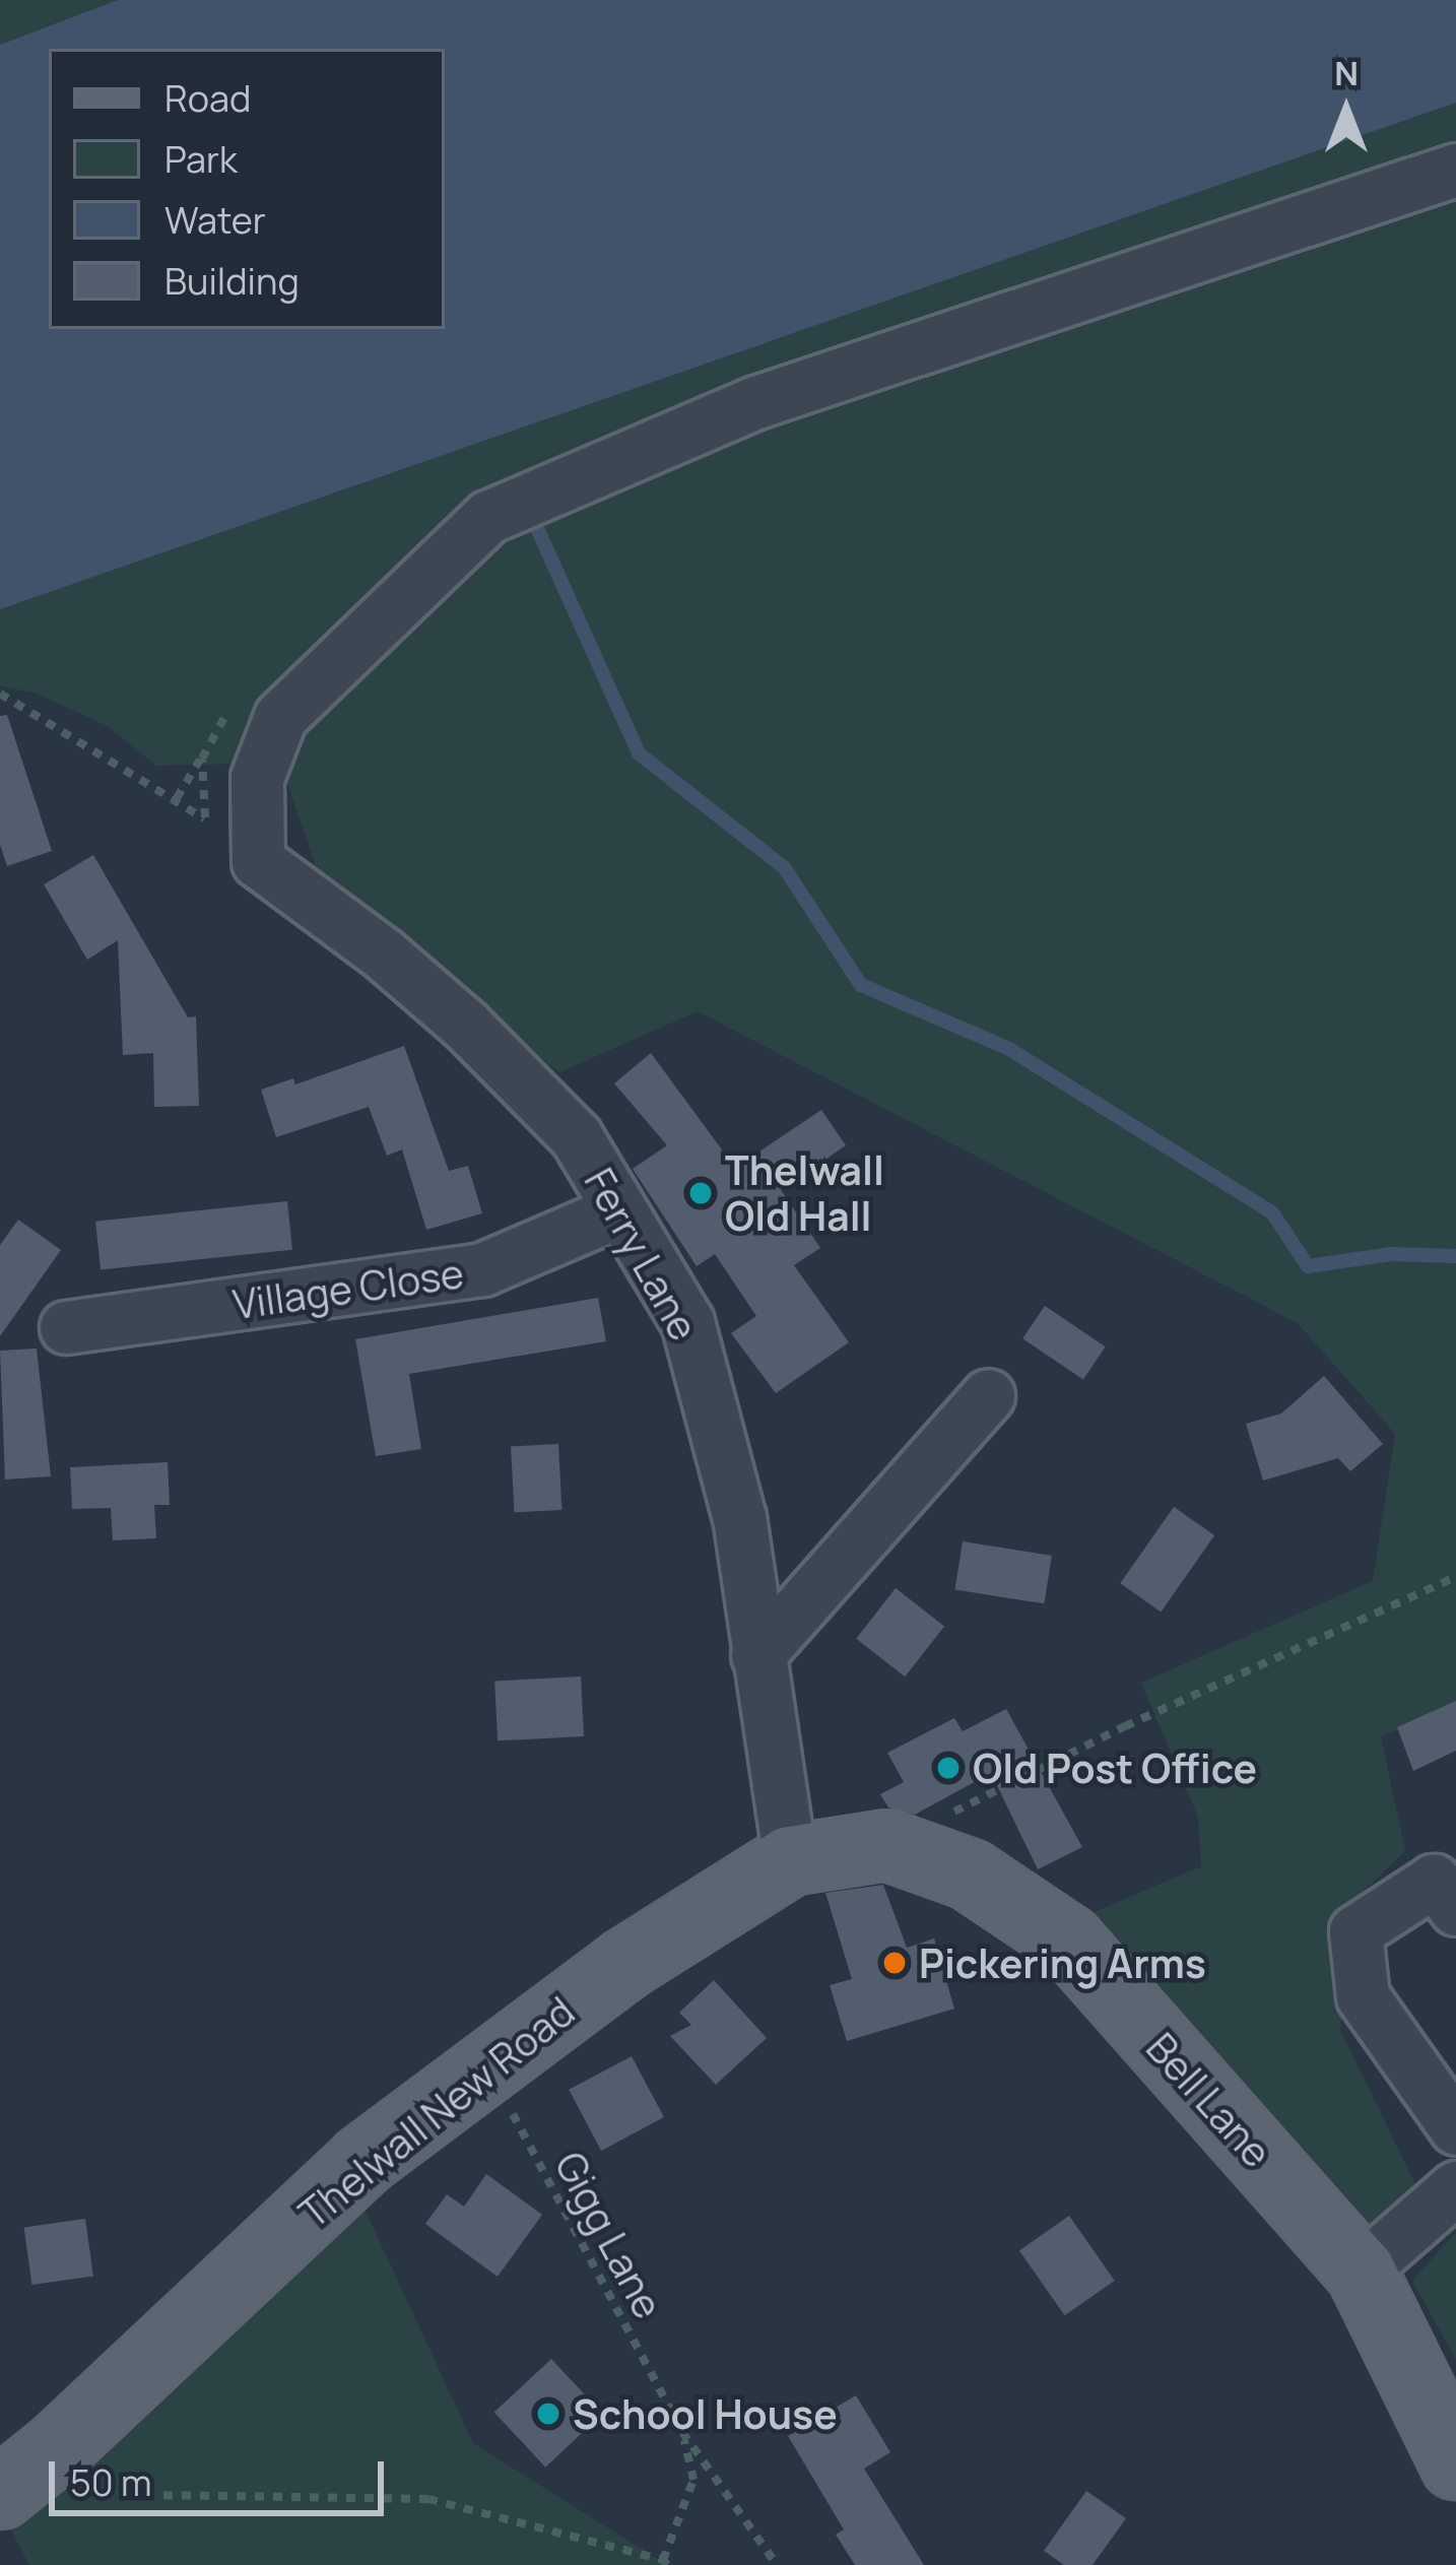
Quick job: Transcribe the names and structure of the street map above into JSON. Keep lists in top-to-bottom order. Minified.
{"streets":{"main road":["Bell Lane","Thelwall New Road"],"street":["Ferry Lane","Village Close"],"path":["Gigg Lane"]},"crossings":[["Ferry Lane","Village Close"],["Ferry Lane","Bell Lane"],["Ferry Lane","Thelwall New Road"],["Bell Lane","Thelwall New Road"],["Thelwall New Road","Gigg Lane"]],"places":["Thelwall Old Hall","Old Post Office","Pickering Arms","School House"],"legend":["Road","Park","Water","Building"],"scale_bar":"50 m","north":"top"}
